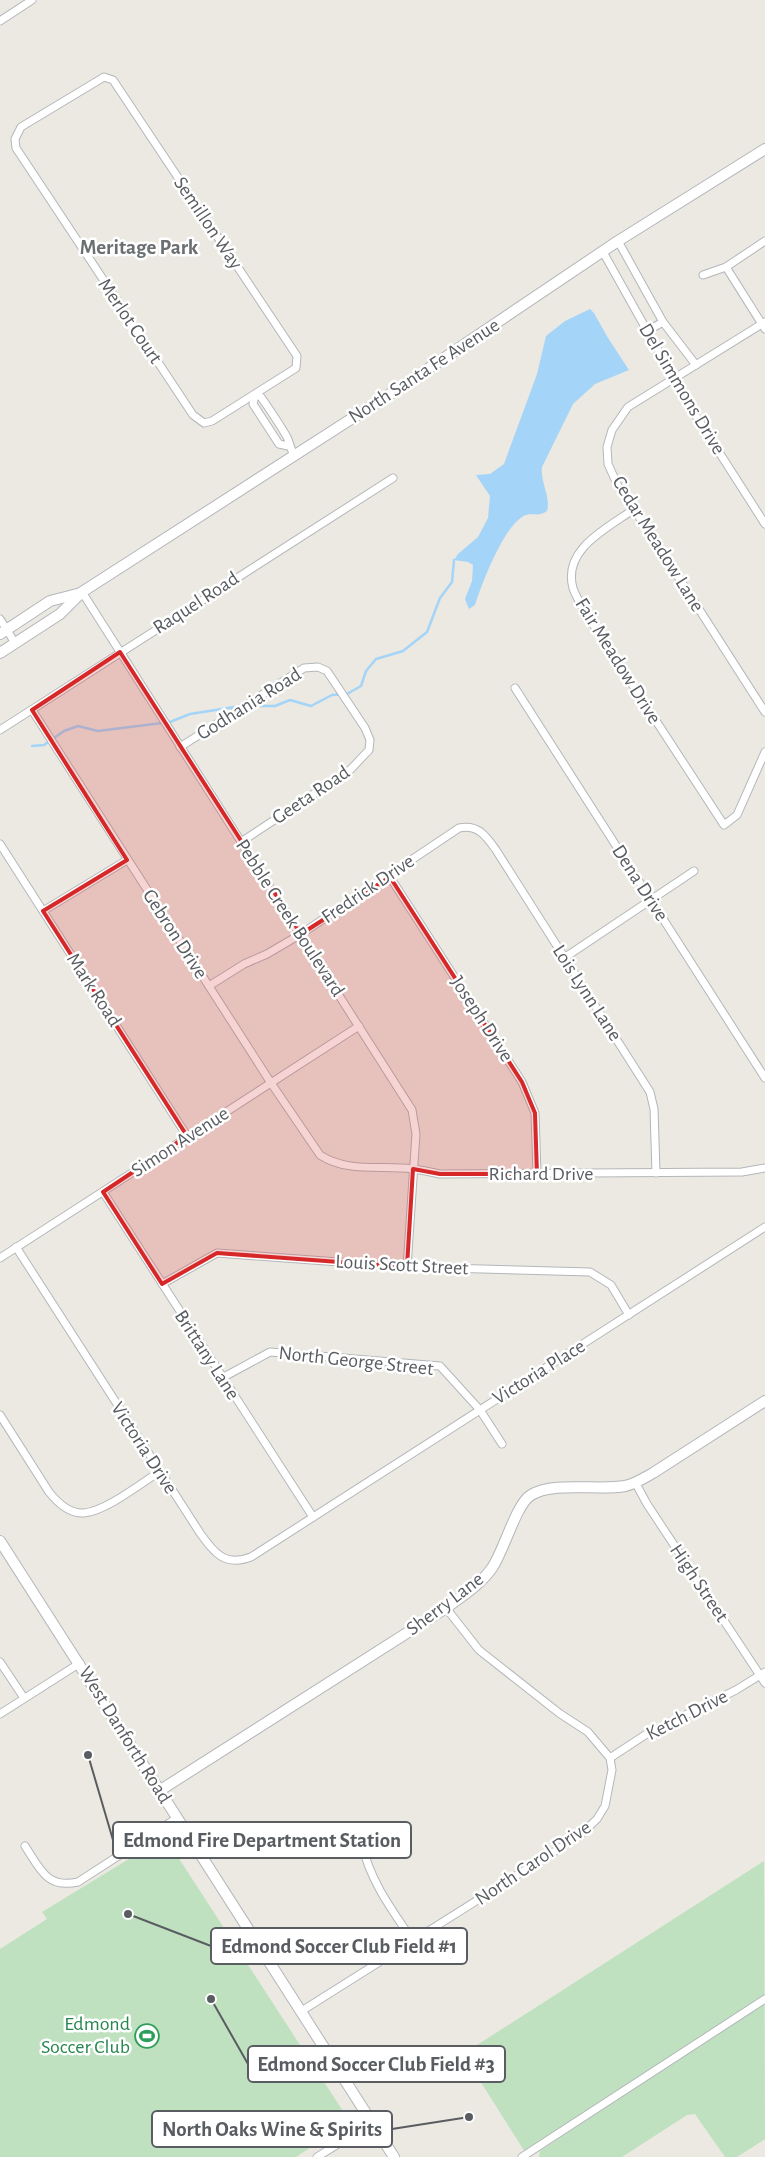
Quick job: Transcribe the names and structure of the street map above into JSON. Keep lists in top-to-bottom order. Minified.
{"streets":{"street":["Semillon Way","Merlot Court","North Santa Fe Avenue","Del Simmons Drive","Cedar Meadow Lane","Raquel Road","Fair Meadow Drive","Godhania Road","Geeta Road","Dena Drive","Fredrick Drive","Pebble Creek Boulevard","Gebron Drive","Mark Road","Lois Lynn Lane","Joseph Drive","Simon Avenue","Richard Drive","Louis Scott Street","Brittany Lane","North George Street","Victoria Place","Victoria Drive","High Street","Sherry Lane","Ketch Drive","West Danforth Road","North Carol Drive"]},"crossings":[["Semillon Way","Merlot Court"],["North Santa Fe Avenue","Del Simmons Drive"],["North Santa Fe Avenue","Pebble Creek Boulevard"],["Del Simmons Drive","Cedar Meadow Lane"],["Cedar Meadow Lane","Fair Meadow Drive"],["Raquel Road","Pebble Creek Boulevard"],["Raquel Road","Gebron Drive"],["Godhania Road","Geeta Road"],["Godhania Road","Pebble Creek Boulevard"],["Geeta Road","Pebble Creek Boulevard"],["Fredrick Drive","Pebble Creek Boulevard"],["Fredrick Drive","Gebron Drive"],["Fredrick Drive","Lois Lynn Lane"],["Fredrick Drive","Joseph Drive"],["Pebble Creek Boulevard","Simon Avenue"],["Pebble Creek Boulevard","Richard Drive"],["Pebble Creek Boulevard","Louis Scott Street"],["Gebron Drive","Simon Avenue"],["Gebron Drive","Richard Drive"],["Mark Road","Simon Avenue"],["Lois Lynn Lane","Richard Drive"],["Joseph Drive","Richard Drive"],["Simon Avenue","Brittany Lane"],["Simon Avenue","Victoria Drive"],["Louis Scott Street","Brittany Lane"],["Louis Scott Street","Victoria Place"],["Brittany Lane","North George Street"],["Brittany Lane","Victoria Place"],["Brittany Lane","Victoria Drive"],["North George Street","Victoria Place"],["Victoria Place","Victoria Drive"],["High Street","Sherry Lane"],["High Street","Ketch Drive"],["Sherry Lane","West Danforth Road"],["Ketch Drive","North Carol Drive"],["West Danforth Road","North Carol Drive"]],"districts":["Meritage Park"],"places":{"other":["Edmond Fire Department Station","Edmond Soccer Club Field #1","Edmond Soccer Club Field #3","North Oaks Wine & Spirits"],"sports":["Edmond Soccer Club"]}}
